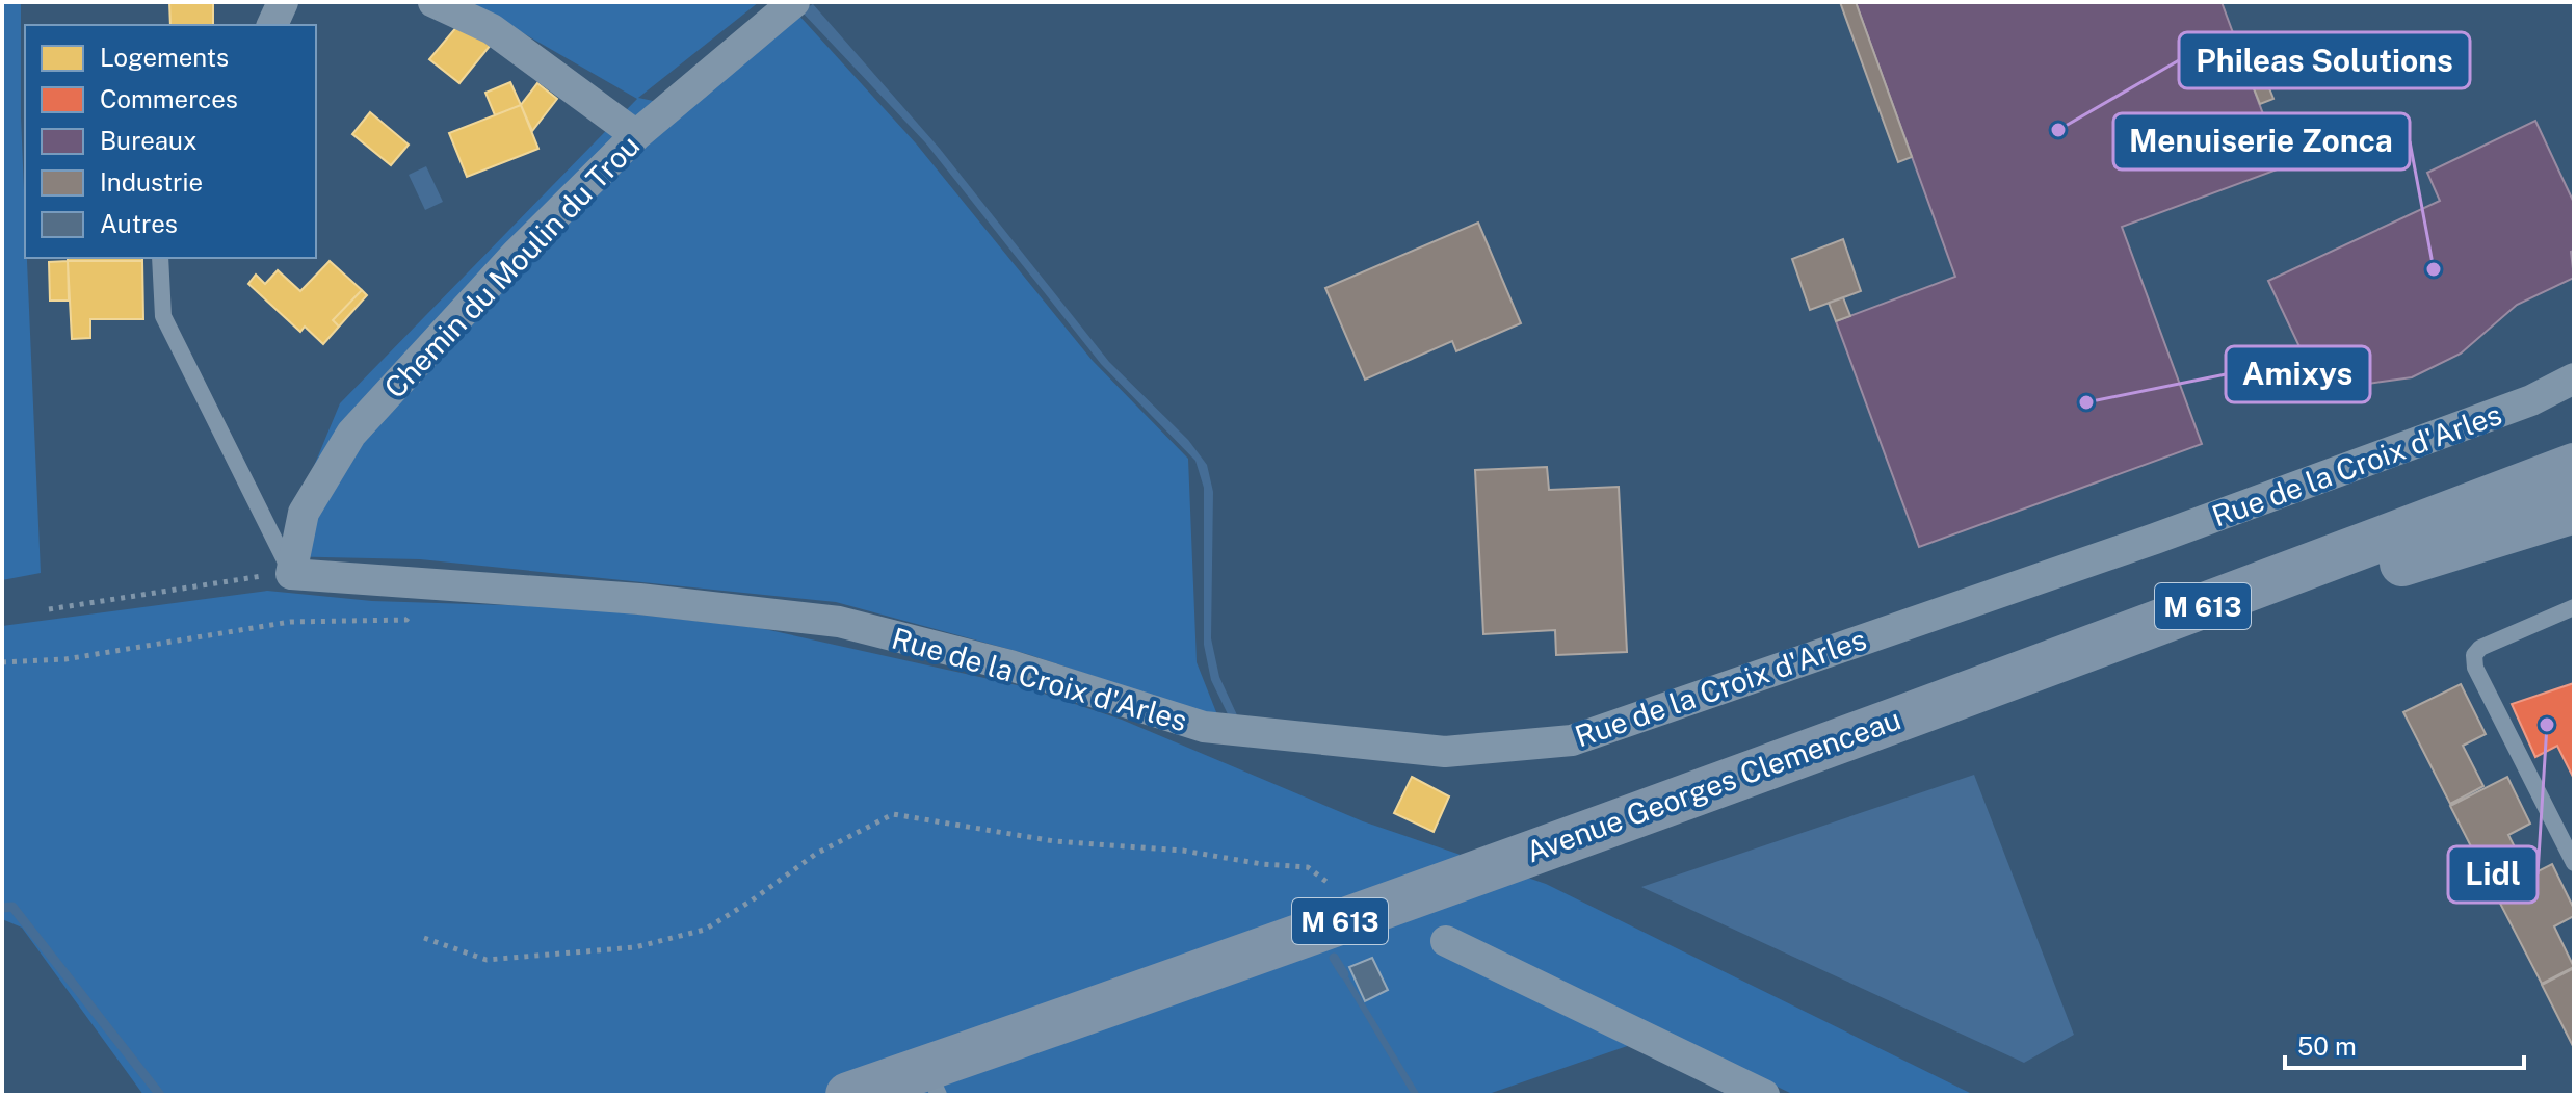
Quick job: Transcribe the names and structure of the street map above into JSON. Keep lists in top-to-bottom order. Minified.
{"streets":{"main road":["M 613","Avenue Georges Clemenceau"],"street":["Chemin du Moulin du Trou","Rue de la Croix d'Arles"]},"crossings":[["Chemin du Moulin du Trou","Rue de la Croix d'Arles"],["M 613","Avenue Georges Clemenceau"]],"places":["Phileas Solutions","Menuiserie Zonca","Amixys","Lidl"],"legend":["Logements","Commerces","Bureaux","Industrie","Autres"],"scale_bar":"50 m"}
